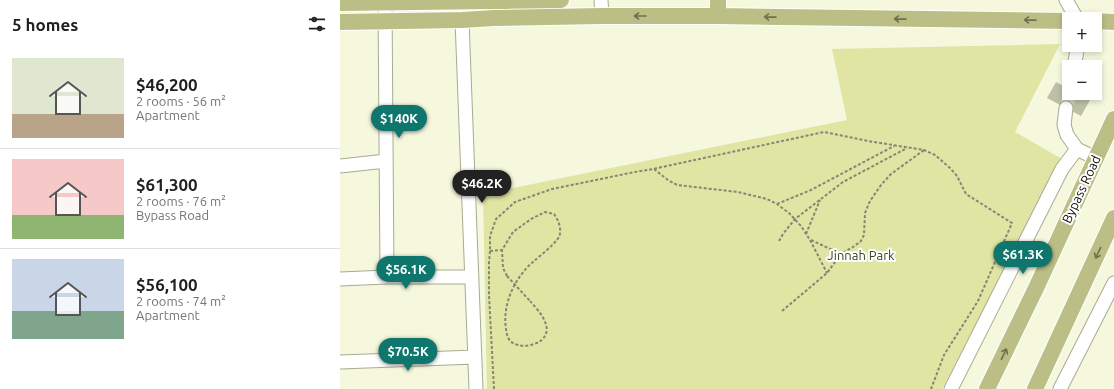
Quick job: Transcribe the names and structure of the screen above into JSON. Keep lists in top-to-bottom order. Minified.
{"streets":{"main road":["Bypass Road"]},"parks":["Jinnah Park"],"page":{"heading":"5 homes","map_buttons":["+","−"],"list":[{"name":"$46,200","note":"2 rooms · 56 m² · Apartment"},{"name":"$61,300","note":"2 rooms · 76 m² · Bypass Road"},{"name":"$56,100","note":"2 rooms · 74 m² · Apartment"}],"price":["$140K","$46.2K","$61.3K","$56.1K","$70.5K"]}}
